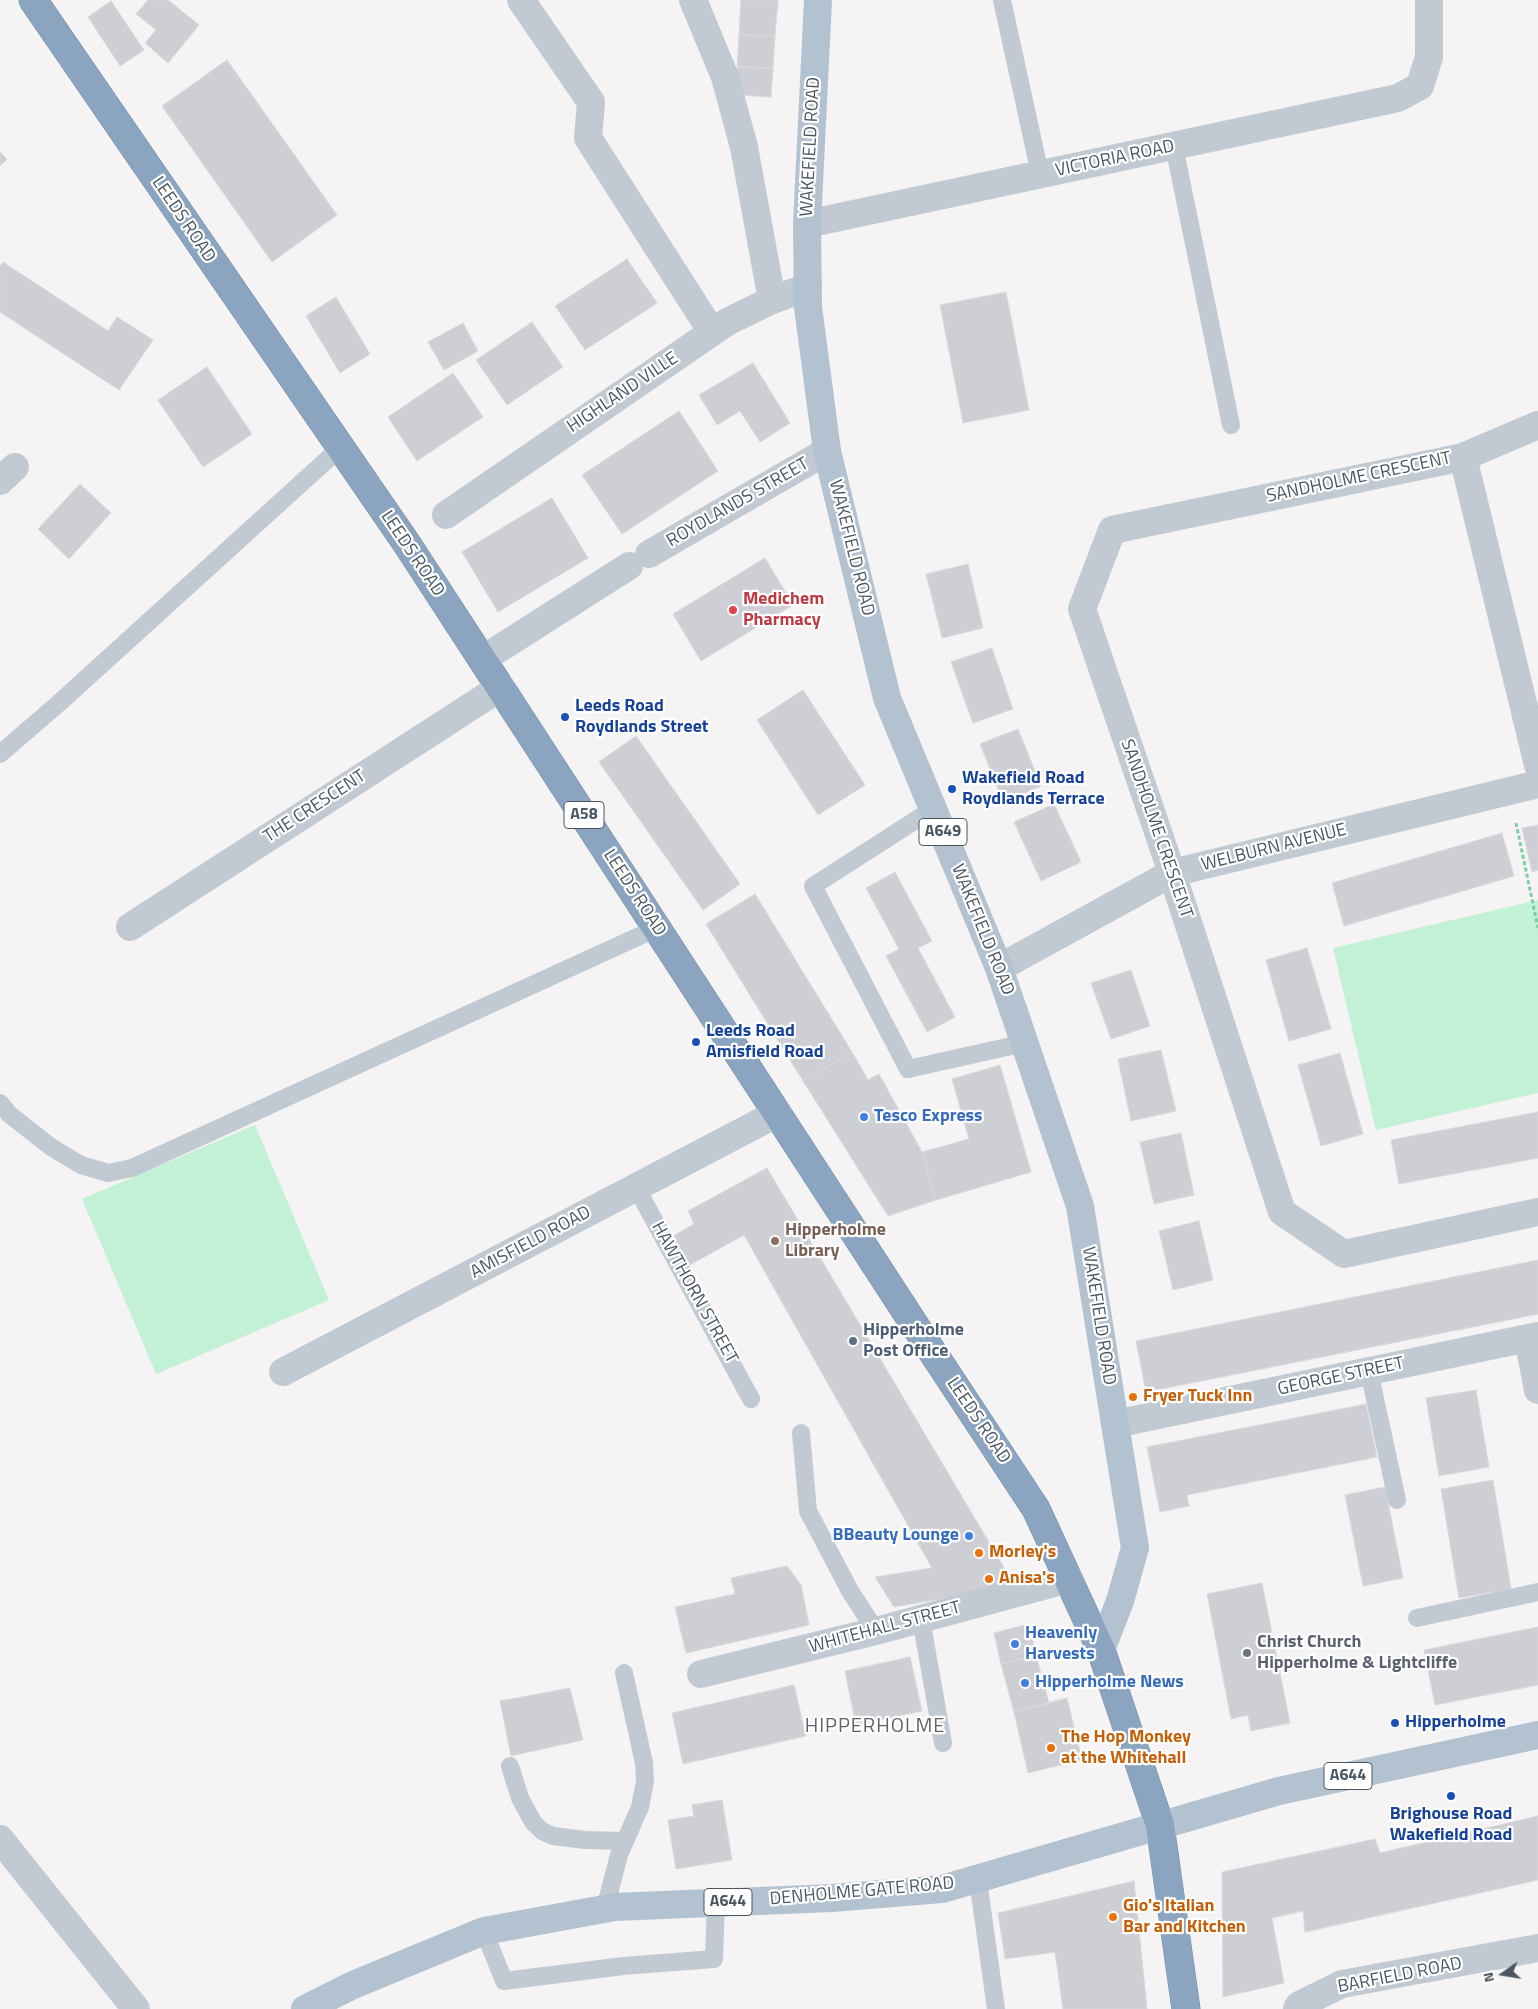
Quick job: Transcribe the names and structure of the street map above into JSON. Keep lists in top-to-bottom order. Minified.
{"streets":{"highway":["LEEDS ROAD","A58"],"main road":["WAKEFIELD ROAD","A649","A644","DENHOLME GATE ROAD"],"street":["VICTORIA ROAD","HIGHLAND VILLE","SANDHOLME CRESCENT","ROYDLANDS STREET","THE CRESCENT","WELBURN AVENUE","AMISFIELD ROAD","GEORGE STREET","WHITEHALL STREET","BARFIELD ROAD"],"lane":["HAWTHORN STREET"]},"crossings":[["WAKEFIELD ROAD","VICTORIA ROAD"],["WAKEFIELD ROAD","LEEDS ROAD"],["WAKEFIELD ROAD","HIGHLAND VILLE"],["WAKEFIELD ROAD","ROYDLANDS STREET"],["WAKEFIELD ROAD","WELBURN AVENUE"],["WAKEFIELD ROAD","GEORGE STREET"],["LEEDS ROAD","ROYDLANDS STREET"],["LEEDS ROAD","THE CRESCENT"],["LEEDS ROAD","A58"],["LEEDS ROAD","AMISFIELD ROAD"],["LEEDS ROAD","WHITEHALL STREET"],["LEEDS ROAD","A644"],["LEEDS ROAD","DENHOLME GATE ROAD"],["SANDHOLME CRESCENT","WELBURN AVENUE"],["A58","A644"],["A58","DENHOLME GATE ROAD"],["AMISFIELD ROAD","HAWTHORN STREET"],["A644","DENHOLME GATE ROAD"]],"districts":["HIPPERHOLME"],"places":["Medichem Pharmacy","Leeds Road Roydlands Street","Wakefield Road Roydlands Terrace","Leeds Road Amisfield Road","Tesco Express","Hipperholme Library","Hipperholme Post Office","Fryer Tuck Inn","BBeauty Lounge","Morley's","Anisa's","Heavenly Harvests","Christ Church Hipperholme & Lightcliffe","Hipperholme News","Hipperholme","The Hop Monkey at the Whitehall","Brighouse Road Wakefield Road","Gio's Italian Bar and Kitchen"],"north":"left"}
